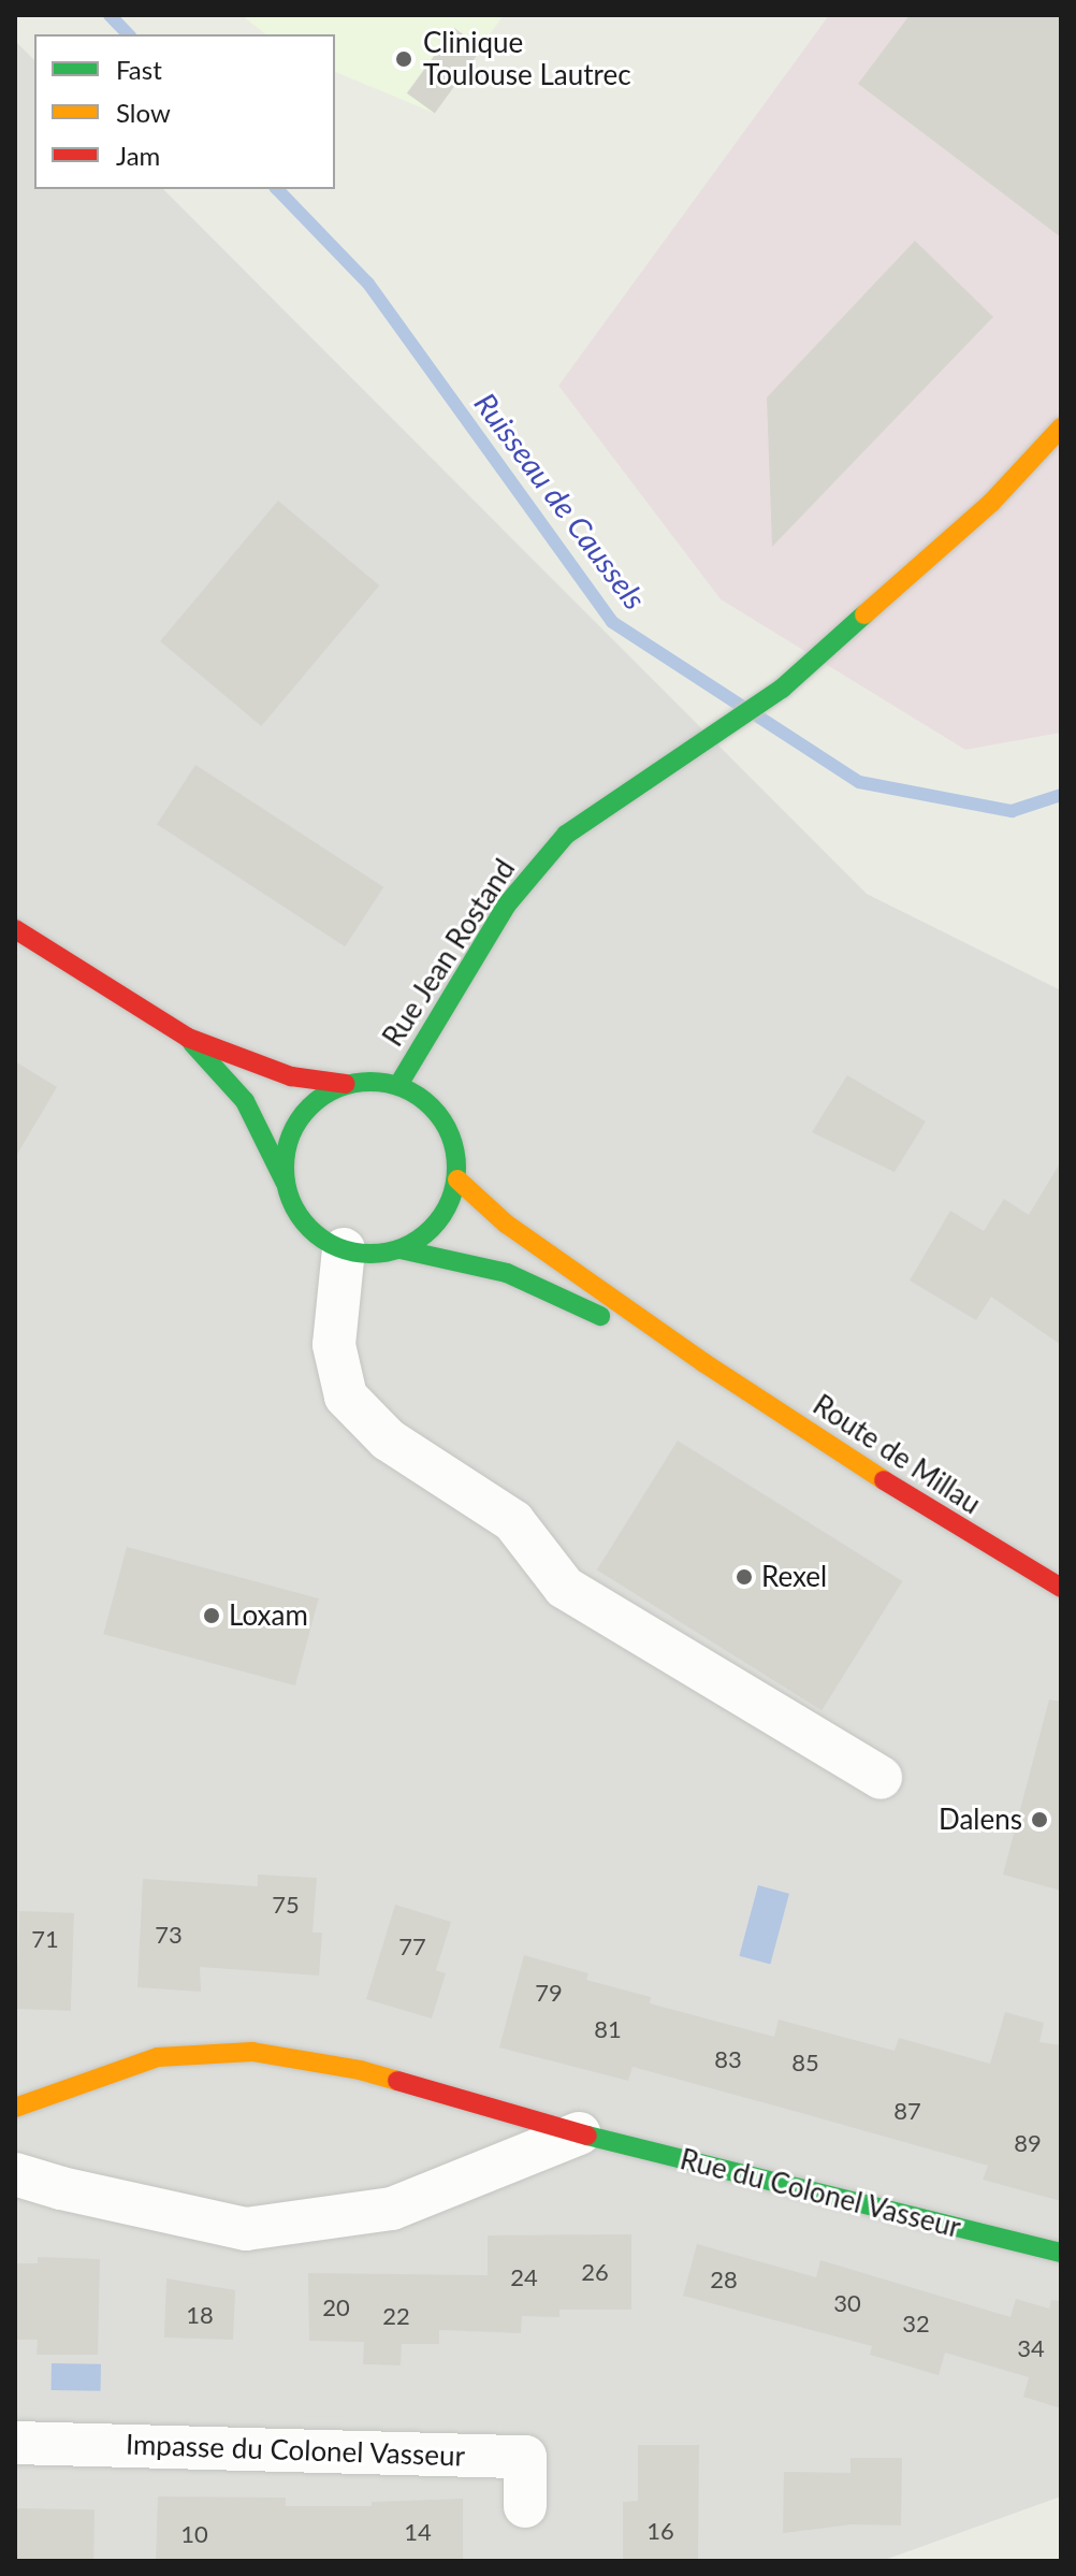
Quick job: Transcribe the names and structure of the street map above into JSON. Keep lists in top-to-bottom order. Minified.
{"streets":{"main road":["Rue Jean Rostand","Route de Millau","Rue du Colonel Vasseur"],"street":["Impasse du Colonel Vasseur"]},"crossings":[["Rue Jean Rostand","Route de Millau"]],"water":["Ruisseau de Caussels"],"places":["Clinique Toulouse Lautrec","Rexel","Loxam","Dalens"],"house_numbers":["75","73","71","77","79","81","83","85","87","89","26","24","28","30","20","18","22","32","34","16","14","10"],"legend":["Fast","Slow","Jam"]}
